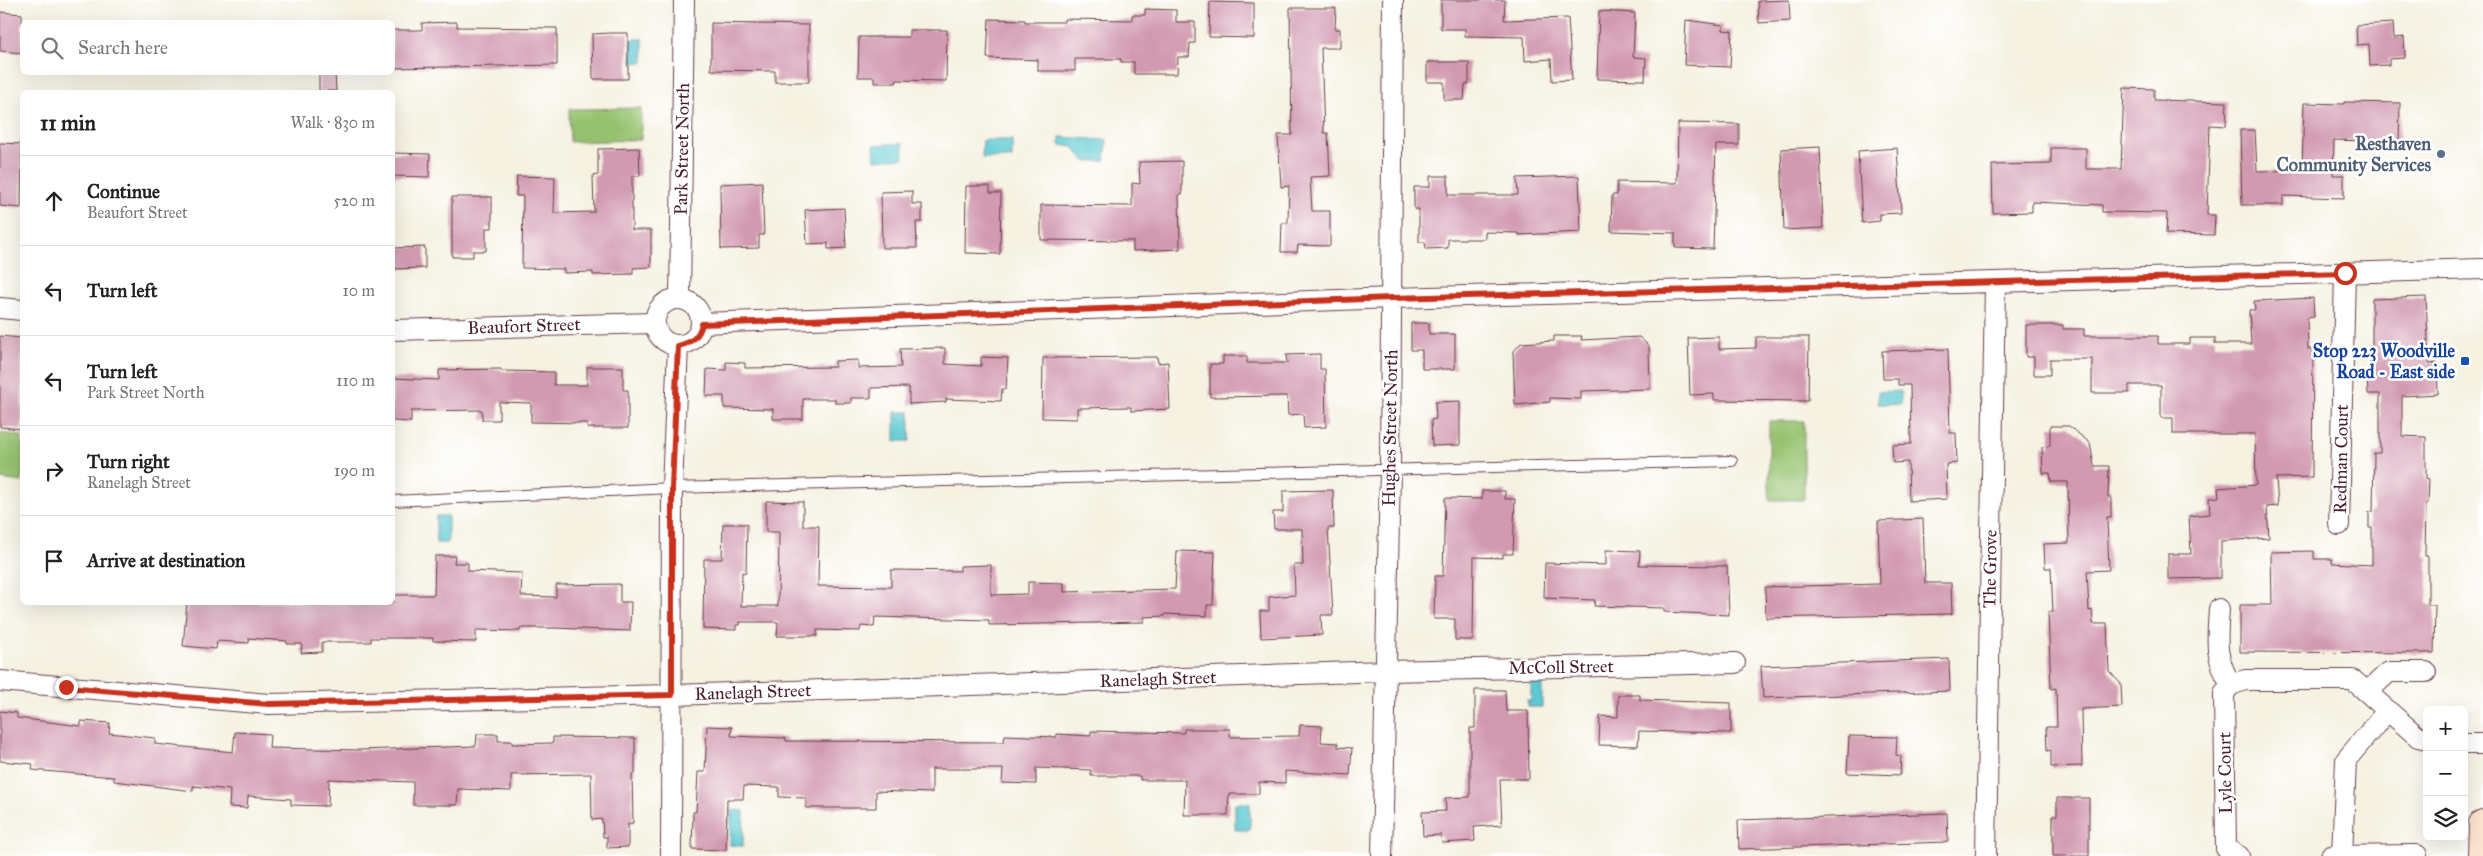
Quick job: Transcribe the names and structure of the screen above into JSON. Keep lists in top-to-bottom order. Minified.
{"streets":{"street":["Park Street North","Beaufort Street","Hughes Street North","Redman Court","The Grove","McColl Street","Ranelagh Street","Lyle Court"]},"crossings":[["Park Street North","Beaufort Street"],["Hughes Street North","McColl Street"],["Hughes Street North","Ranelagh Street"],["McColl Street","Ranelagh Street"]],"places":{"other":["Resthaven Community Services"],"transit":["Stop 223 Woodville Road - East side"]},"page":{"search":"Search here","heading":["11 min","Walk · 830 m"],"list":[["Continue","Beaufort Street","520 m"],["Turn left","10 m"],["Turn left","Park Street North","110 m"],["Turn right","Ranelagh Street","190 m"],"Arrive at destination"],"map_buttons":["+","−"]}}
